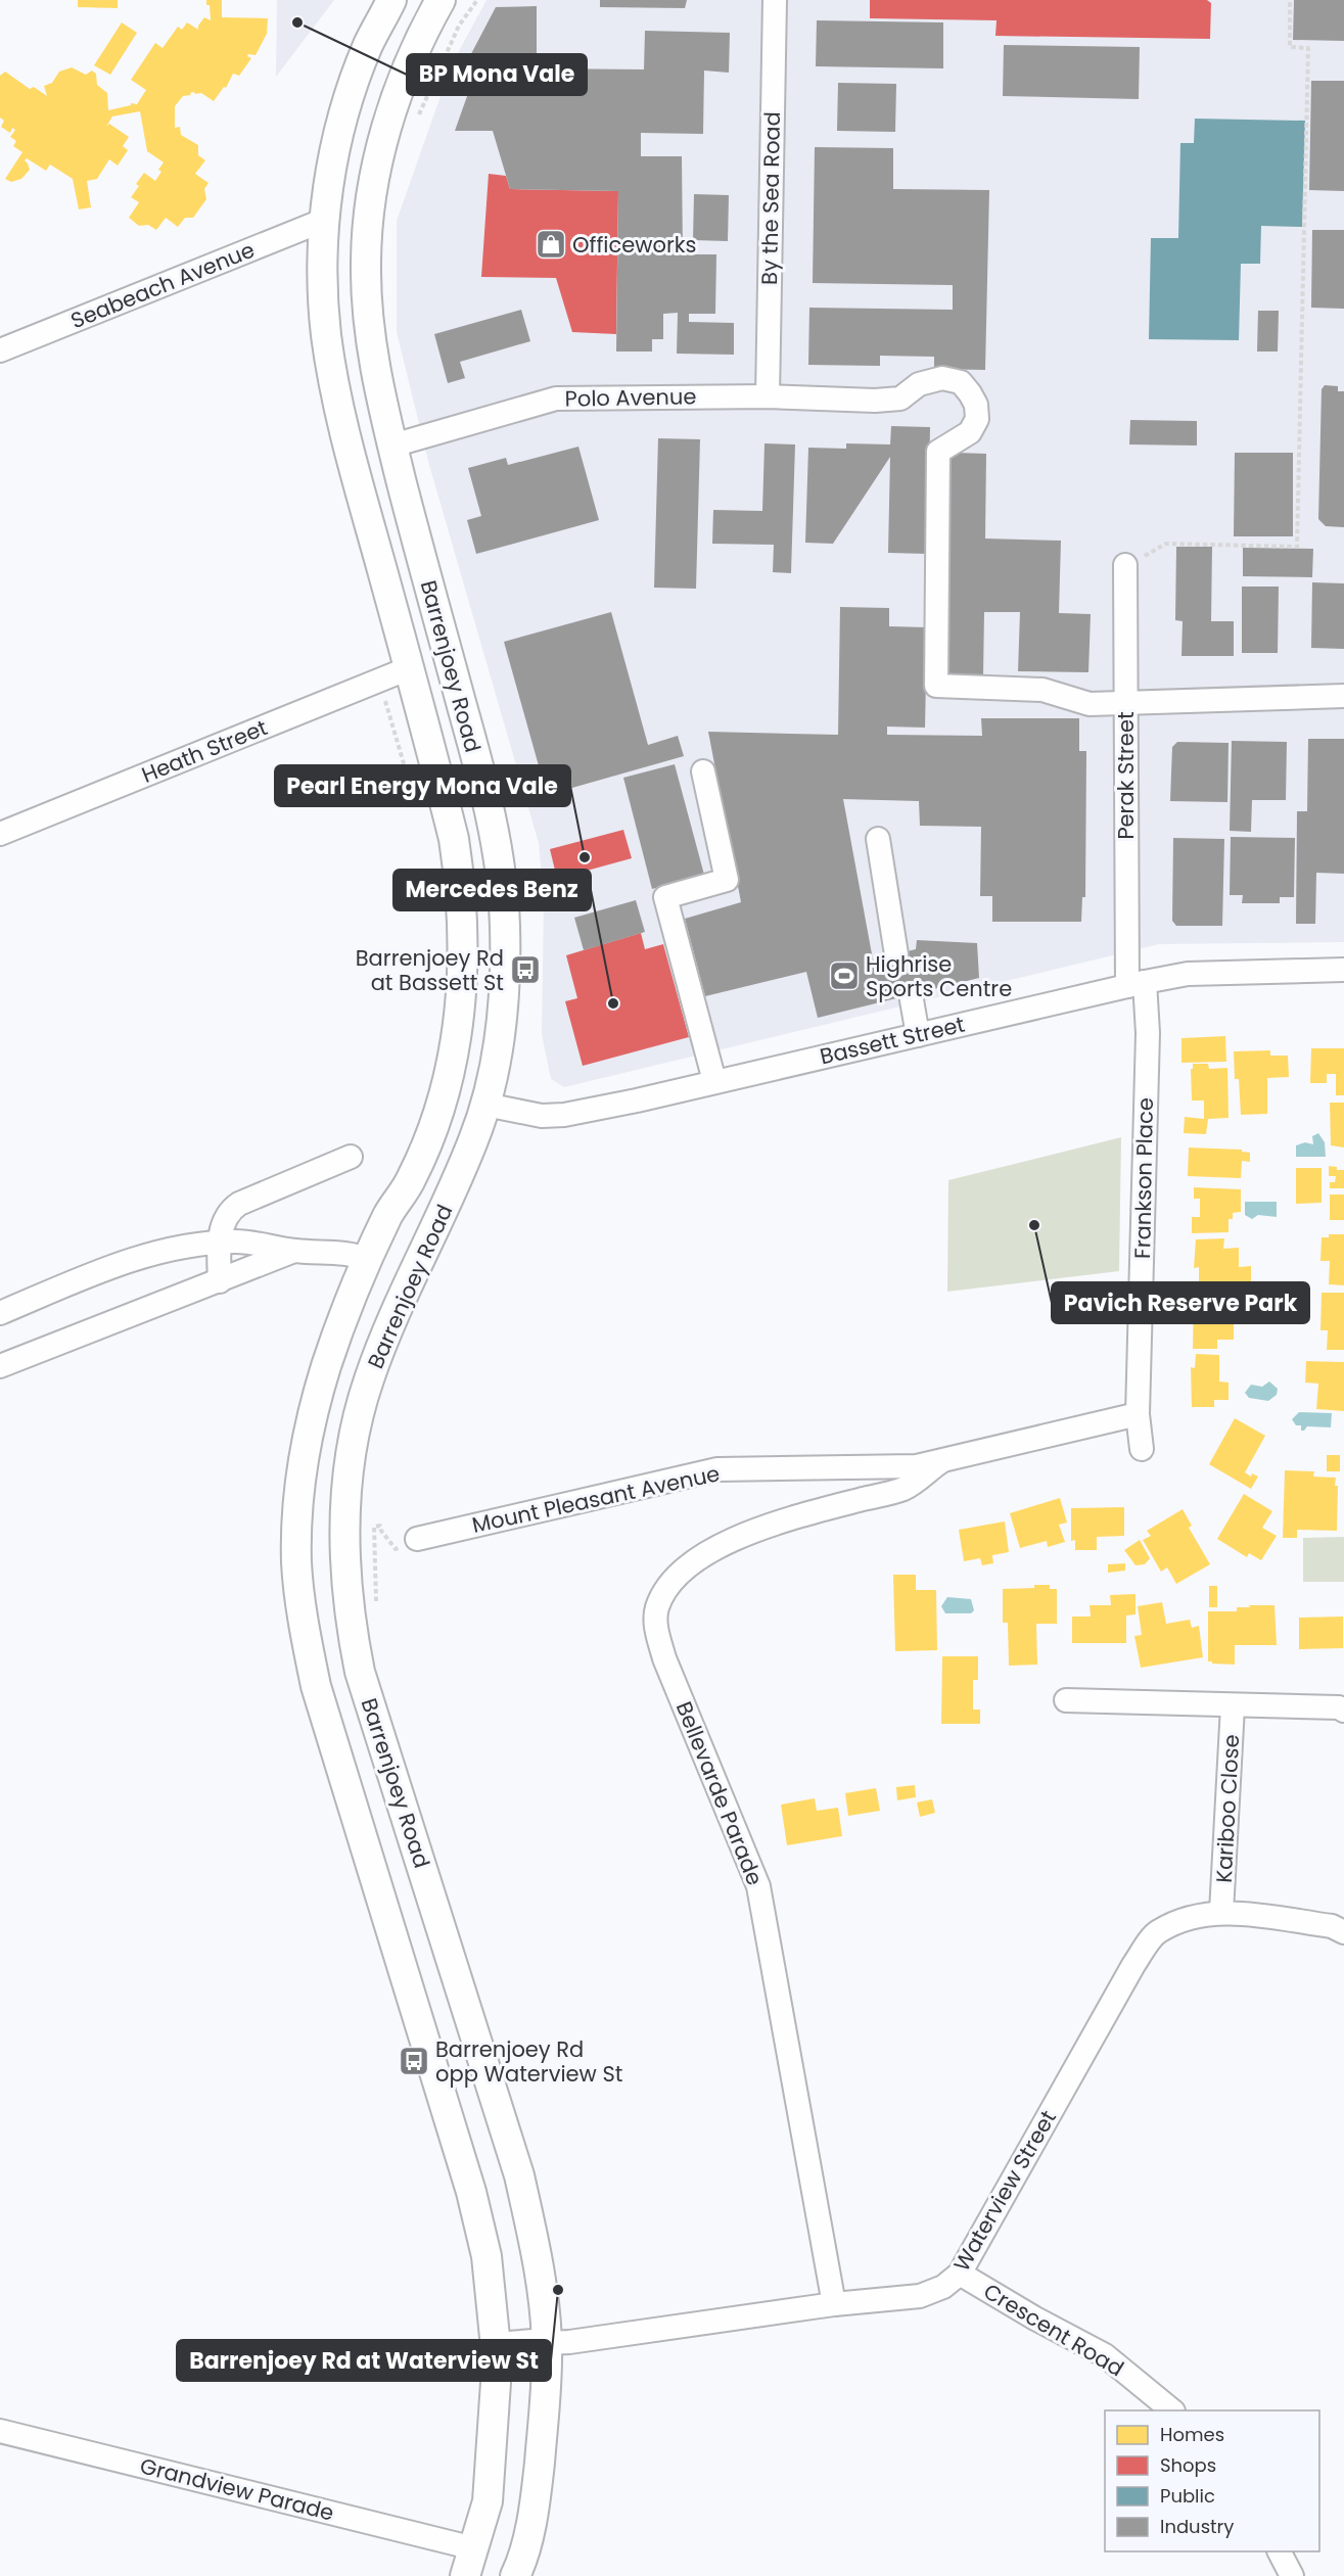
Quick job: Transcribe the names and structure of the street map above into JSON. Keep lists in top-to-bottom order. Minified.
{"streets":{"main road":["Barrenjoey Road","Bassett Street","Waterview Street"],"street":["By the Sea Road","Seabeach Avenue","Polo Avenue","Heath Street","Perak Street","Frankson Place","Mount Pleasant Avenue","Bellevarde Parade","Kariboo Close","Crescent Road","Grandview Parade"]},"crossings":[["By the Sea Road","Polo Avenue"],["Seabeach Avenue","Barrenjoey Road"],["Polo Avenue","Barrenjoey Road"],["Polo Avenue","Perak Street"],["Barrenjoey Road","Heath Street"],["Barrenjoey Road","Bassett Street"],["Barrenjoey Road","Waterview Street"],["Barrenjoey Road","Grandview Parade"],["Perak Street","Bassett Street"],["Perak Street","Frankson Place"],["Bassett Street","Frankson Place"],["Frankson Place","Mount Pleasant Avenue"],["Mount Pleasant Avenue","Bellevarde Parade"],["Bellevarde Parade","Waterview Street"],["Kariboo Close","Waterview Street"],["Waterview Street","Crescent Road"]],"places":{"other":["BP Mona Vale","Pearl Energy Mona Vale","Mercedes Benz","Pavich Reserve Park","Barrenjoey Rd at Waterview St"],"shop":["Officeworks"],"bus stop":["Barrenjoey Rd at Bassett St","Barrenjoey Rd opp Waterview St"],"sports":["Highrise Sports Centre"]},"legend":["Homes","Shops","Public","Industry"]}
